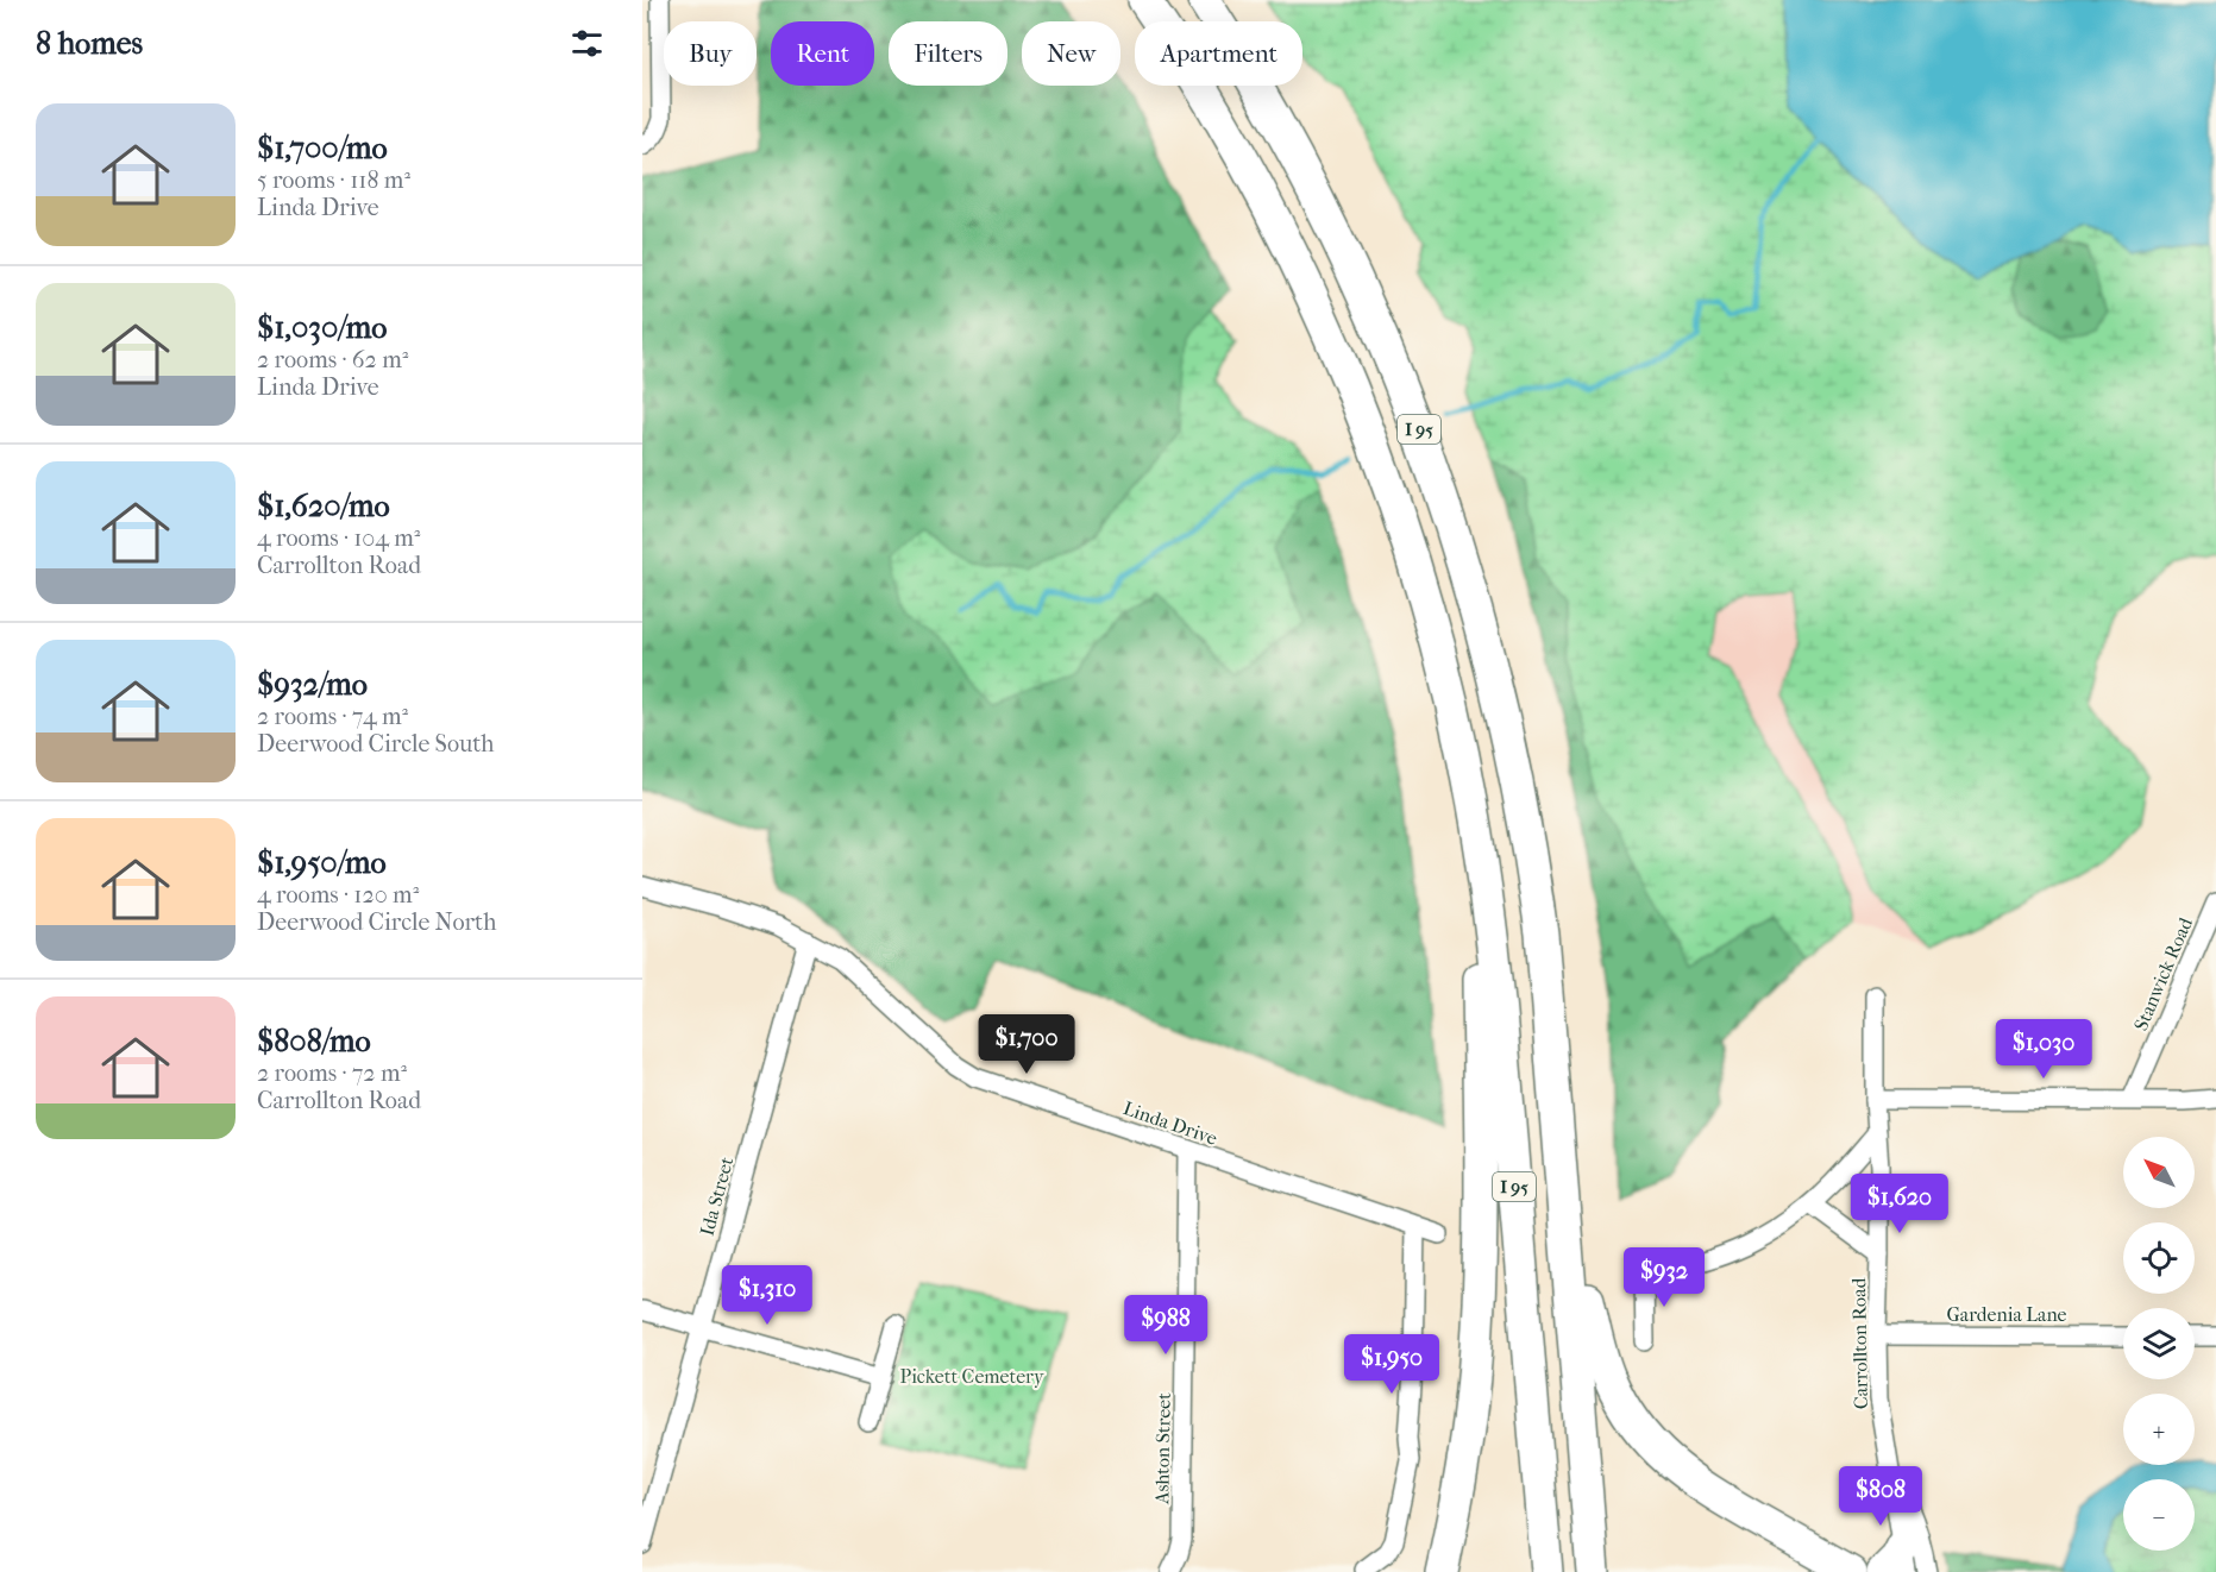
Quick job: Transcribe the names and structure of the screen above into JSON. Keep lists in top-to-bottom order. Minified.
{"streets":{"highway":["I 95"],"street":["Stanwick Road","Linda Drive","Ida Street","Gardenia Lane","Carrollton Road","Ashton Street"]},"crossings":[["Linda Drive","Ida Street"],["Linda Drive","Ashton Street"],["Gardenia Lane","Carrollton Road"]],"parks":["Pickett Cemetery"],"north":"top left","page":{"heading":"8 homes","chip":["Buy","Rent","Filters","New","Apartment"],"list":[{"name":"$1,700/mo","note":"5 rooms · 118 m² · Linda Drive"},{"name":"$1,030/mo","note":"2 rooms · 62 m² · Linda Drive"},{"name":"$1,620/mo","note":"4 rooms · 104 m² · Carrollton Road"},{"name":"$932/mo","note":"2 rooms · 74 m² · Deerwood Circle South"},{"name":"$1,950/mo","note":"4 rooms · 120 m² · Deerwood Circle North"},{"name":"$808/mo","note":"2 rooms · 72 m² · Carrollton Road"}],"price":["$1,700","$1,030","$1,620","$932","$1,310","$988","$1,950","$808"],"map_buttons":["+","−"]}}
